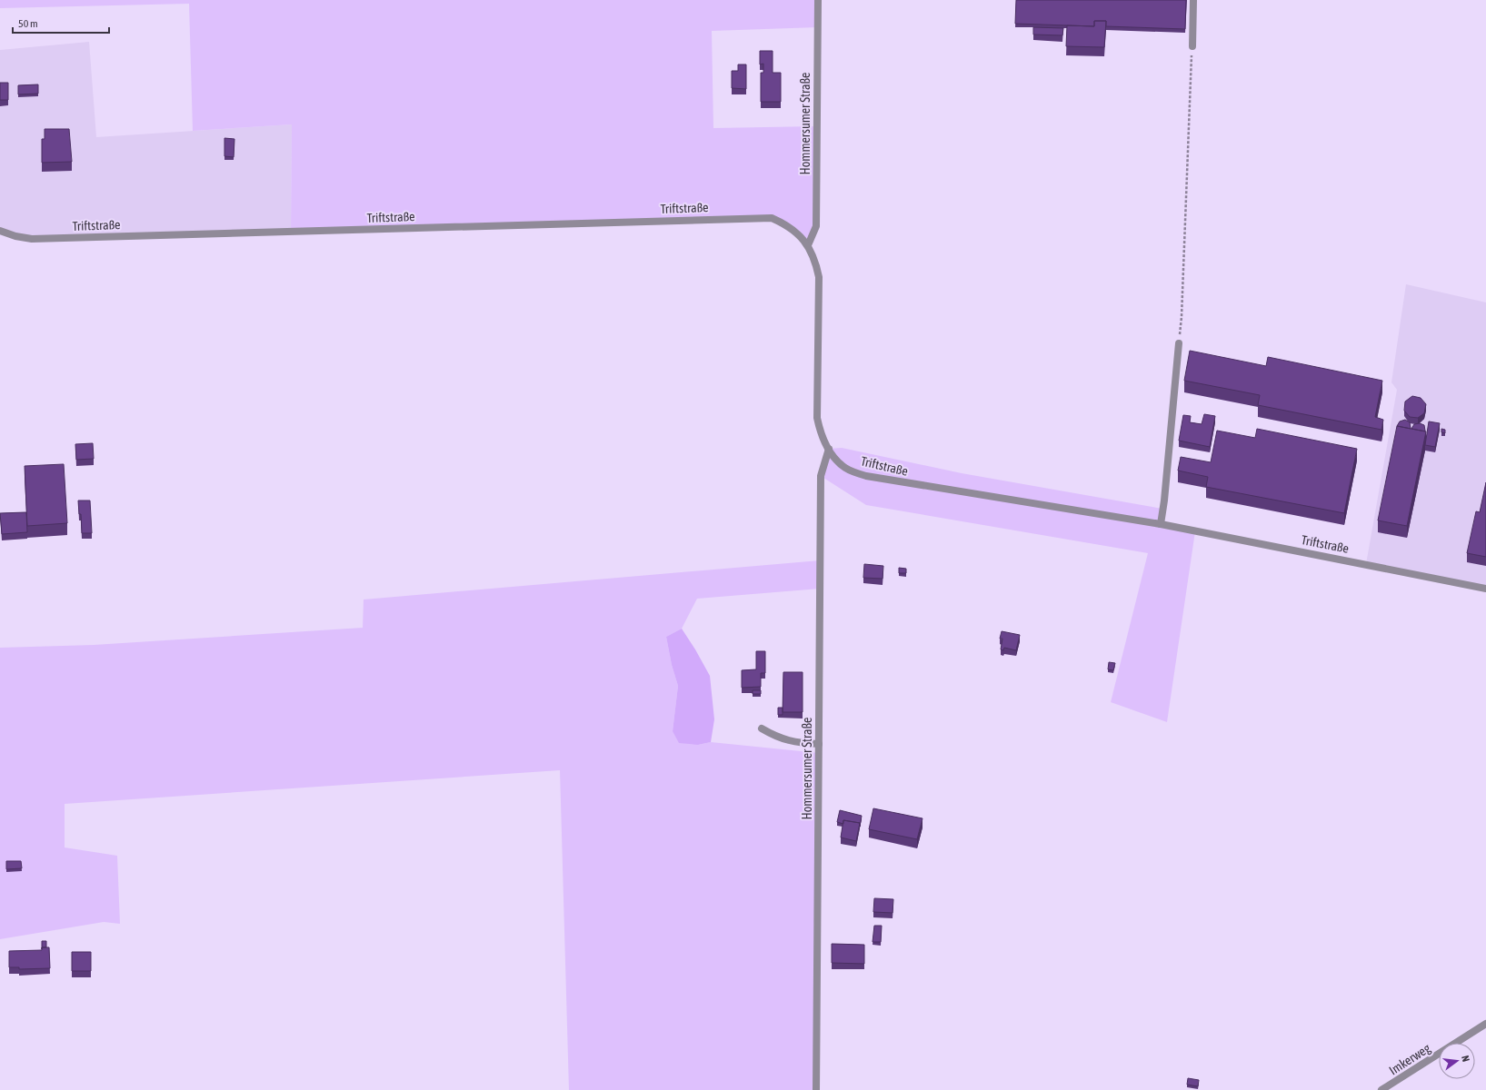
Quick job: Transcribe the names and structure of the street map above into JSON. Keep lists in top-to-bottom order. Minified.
{"streets":{"street":["Hommersumer Straße","Triftstraße","Imkerweg"]},"crossings":[["Hommersumer Straße","Triftstraße"]],"scale_bar":"50 m","north":"right"}
